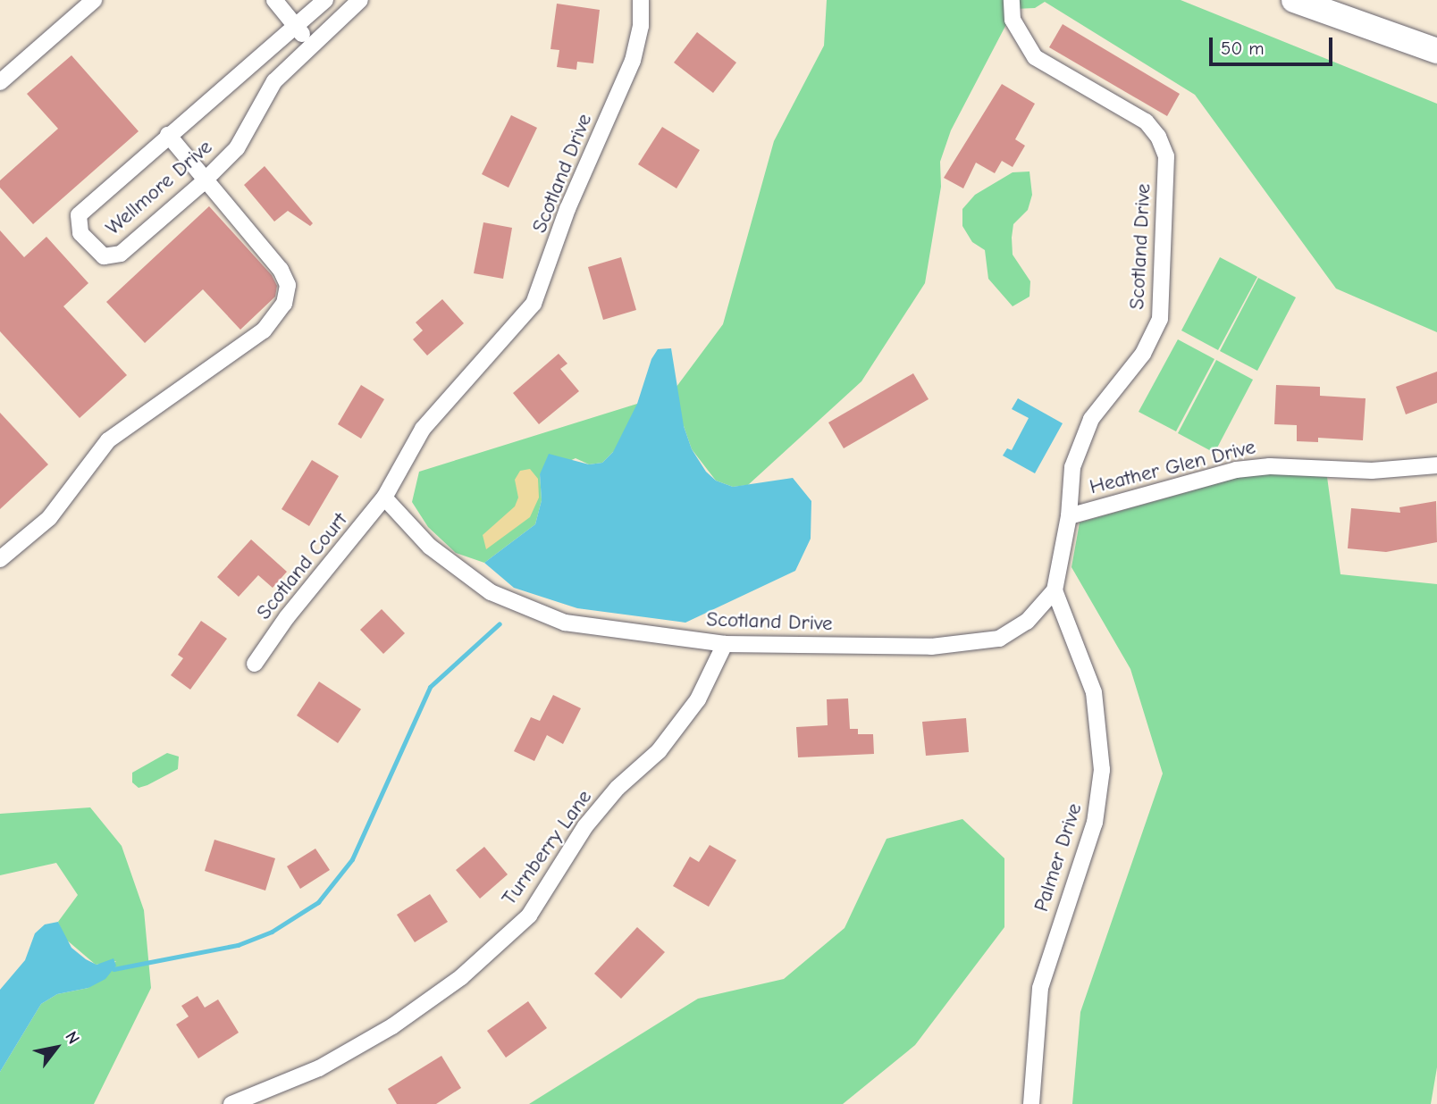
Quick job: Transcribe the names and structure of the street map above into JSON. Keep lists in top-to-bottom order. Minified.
{"streets":{"street":["Scotland Drive","Wellmore Drive","Heather Glen Drive","Scotland Court","Turnberry Lane","Palmer Drive"]},"crossings":[["Scotland Drive","Heather Glen Drive"],["Scotland Drive","Scotland Court"],["Scotland Drive","Turnberry Lane"],["Scotland Drive","Palmer Drive"]],"scale_bar":"50 m","north":"top right"}
